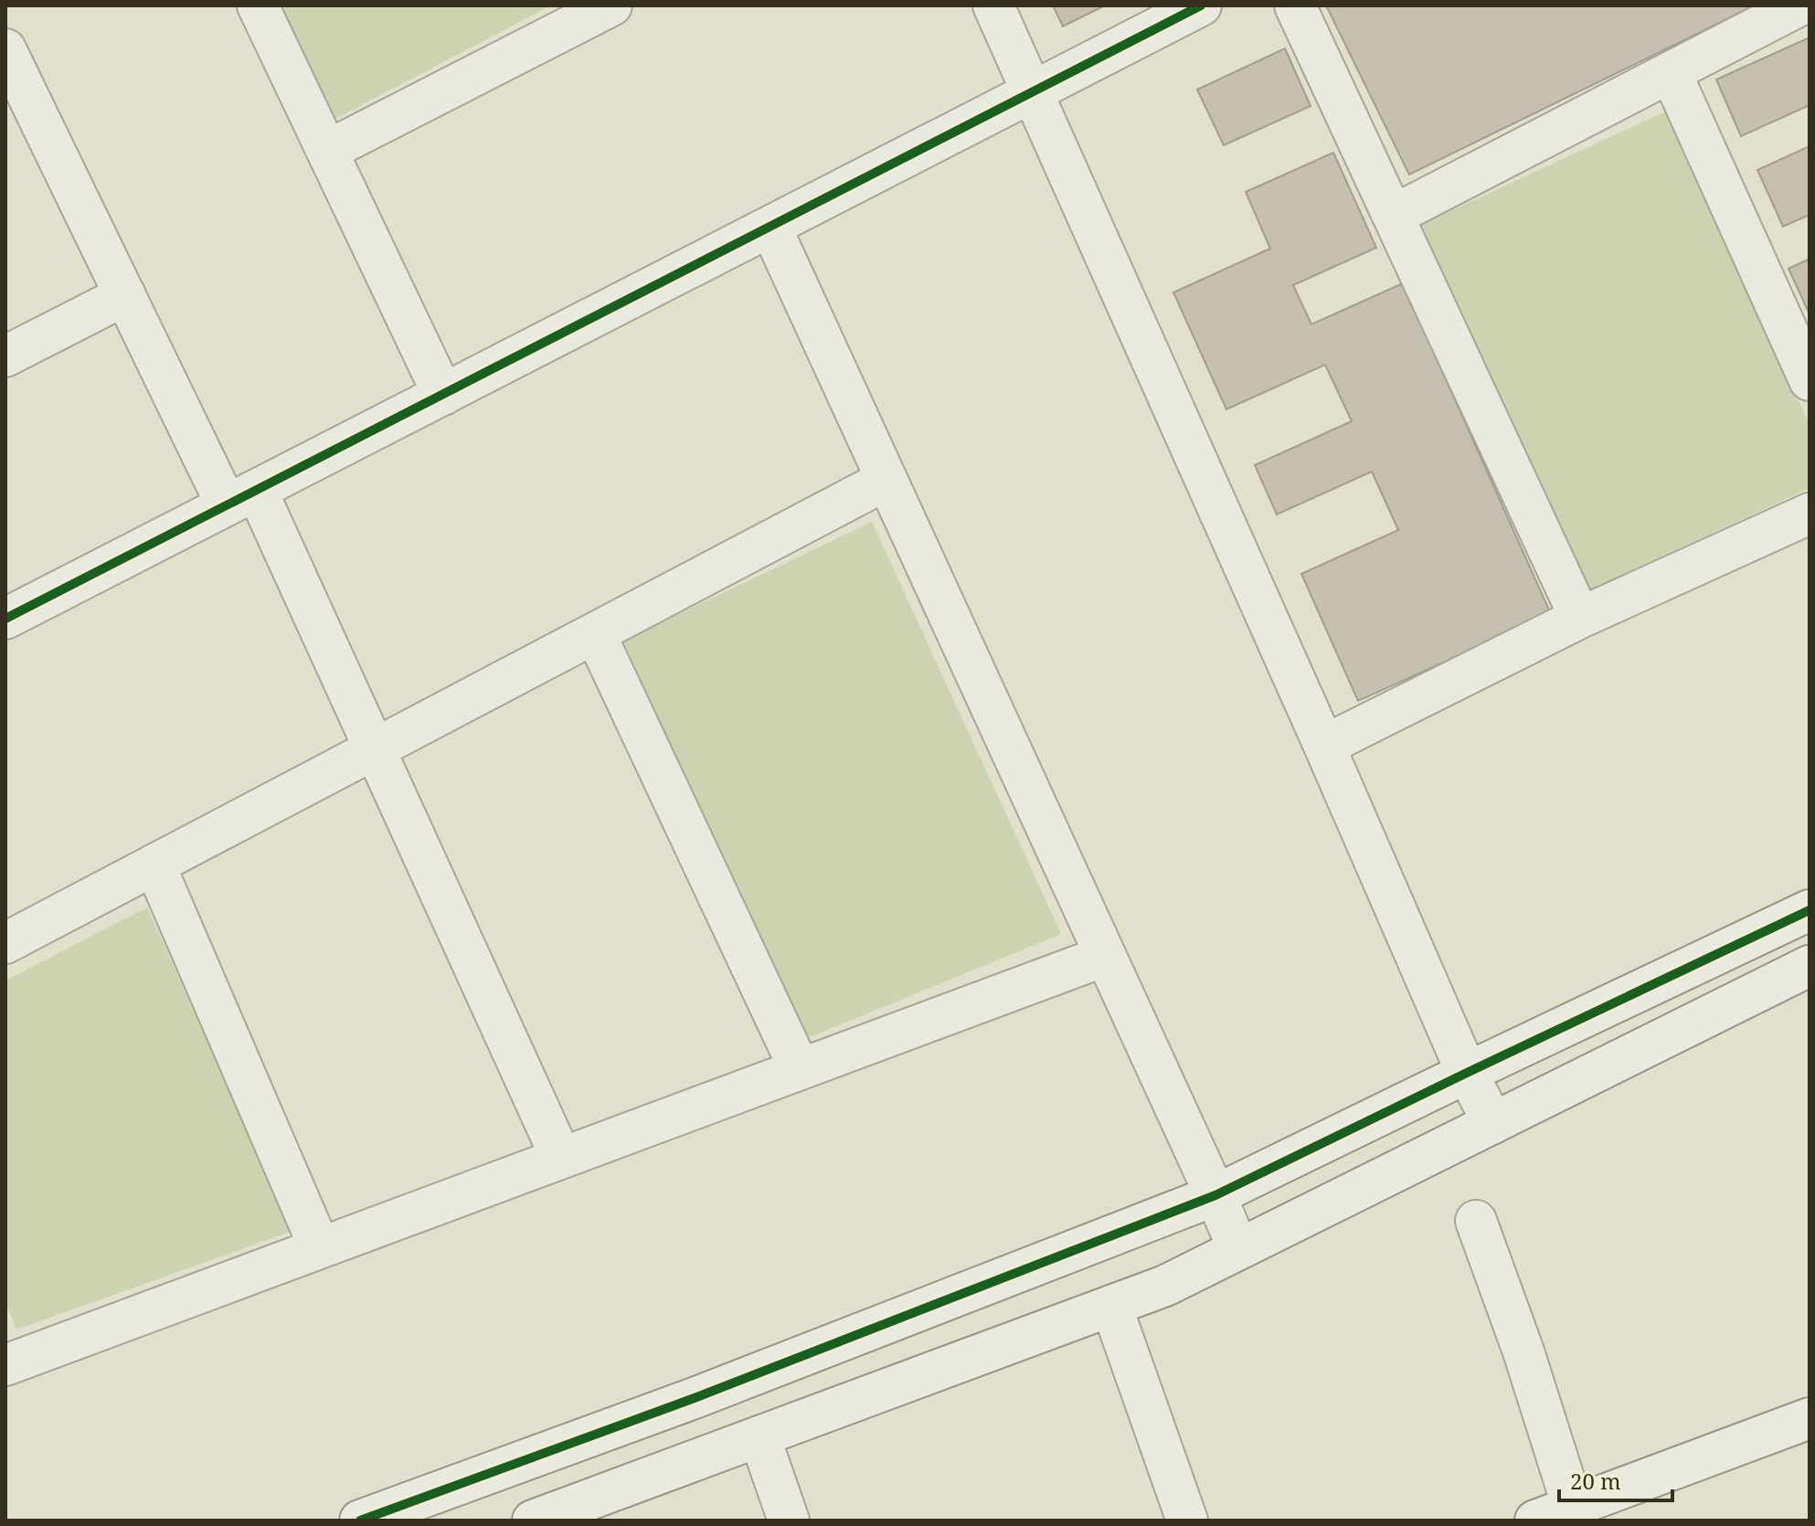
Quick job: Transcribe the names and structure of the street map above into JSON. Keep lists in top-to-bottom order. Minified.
{"scale_bar":"20 m"}
